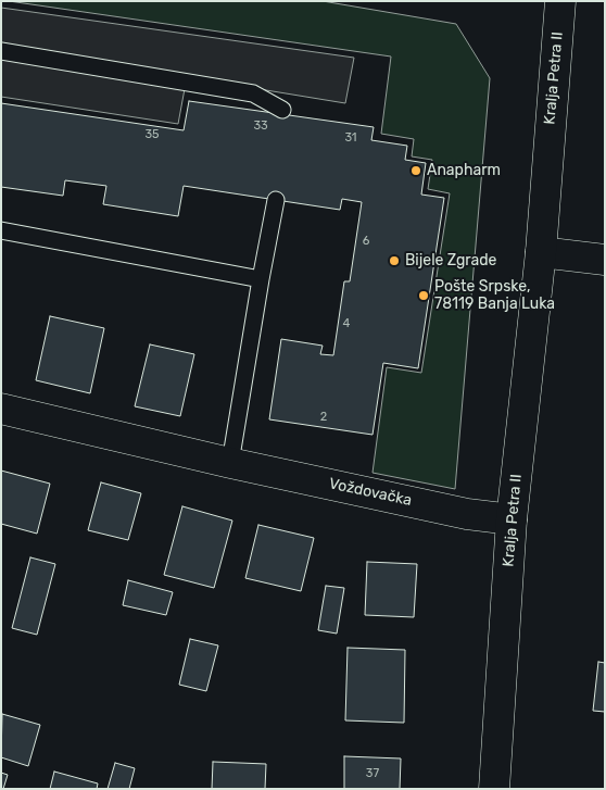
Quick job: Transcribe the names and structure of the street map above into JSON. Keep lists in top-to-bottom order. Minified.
{"streets":{"street":["Kralja Petra II","Voždovačka"]},"crossings":[["Kralja Petra II","Voždovačka"]],"places":["Anapharm","Bijele Zgrade","Pošte Srpske, 78119 Banja Luka"],"house_numbers":["33","35","31","6","4","2","37"]}
